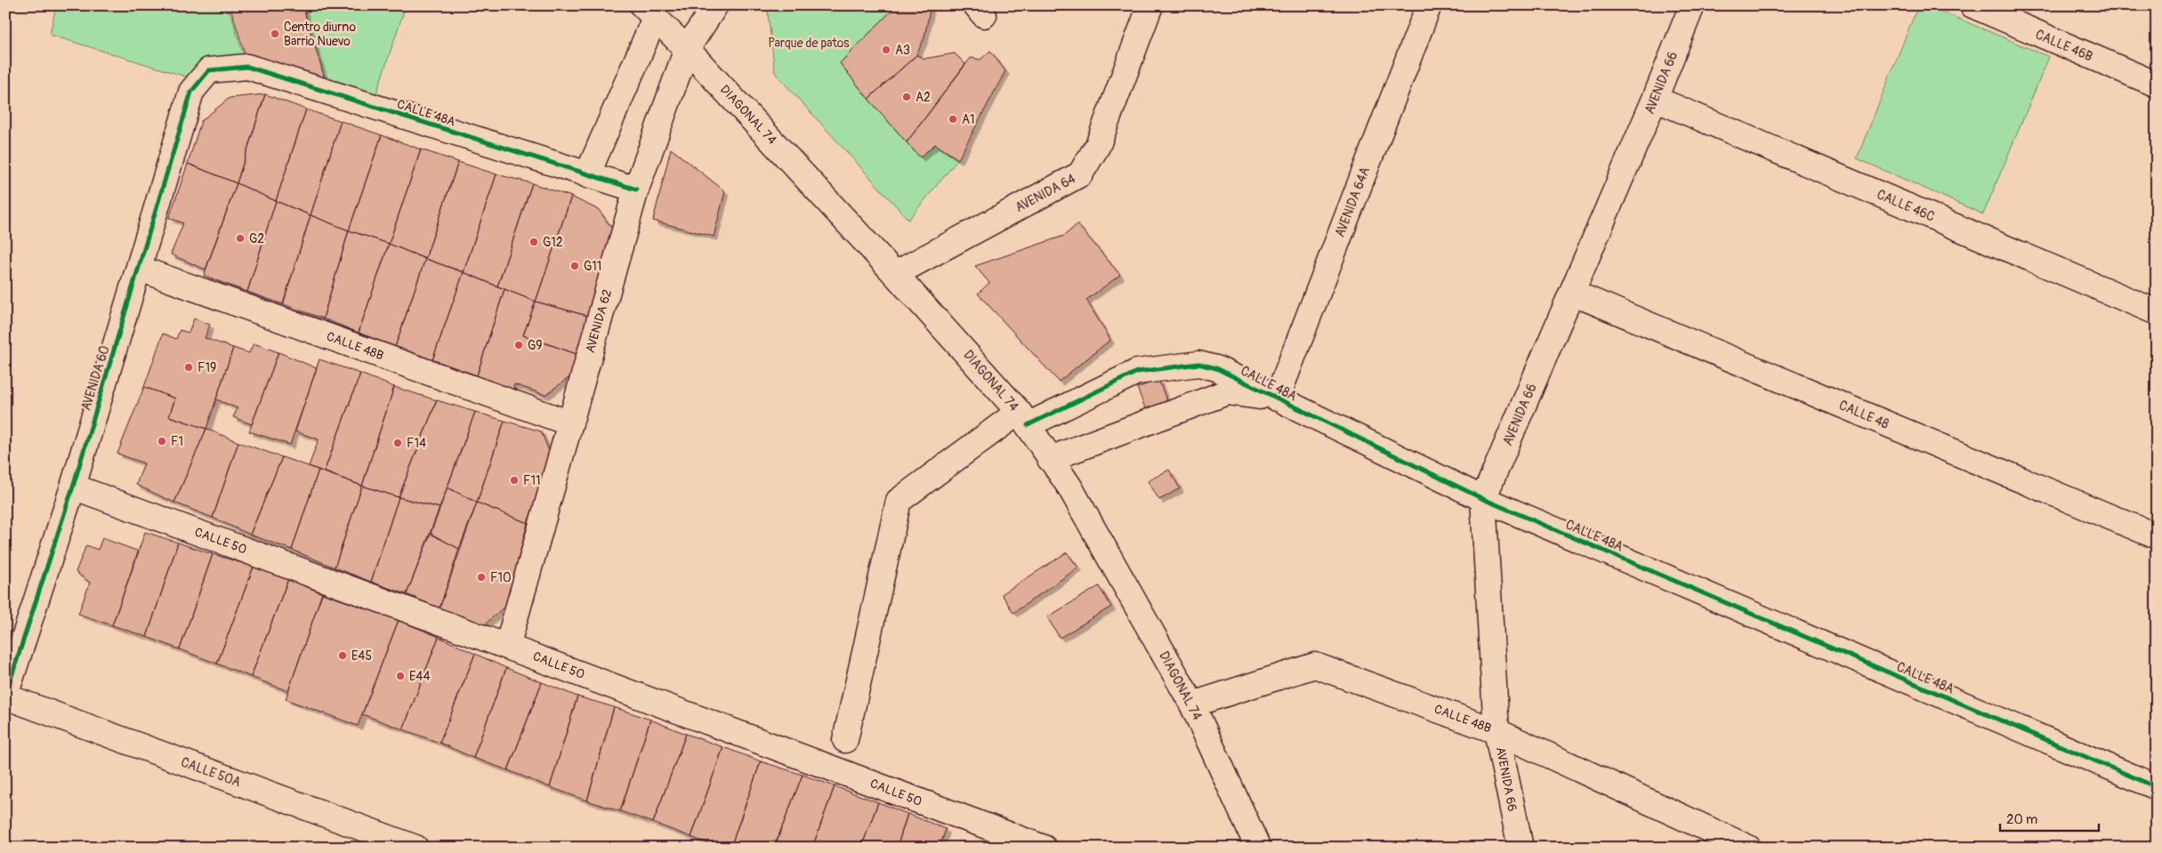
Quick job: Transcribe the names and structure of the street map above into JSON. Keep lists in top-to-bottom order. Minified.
{"streets":{"street":["CALLE 46B","AVENIDA 66","CALLE 48A","DIAGONAL 74","AVENIDA 64","AVENIDA 64A","CALLE 46C","AVENIDA 62","CALLE 48B","AVENIDA 60","CALLE 48","CALLE 50","CALLE 50A"]},"crossings":[["AVENIDA 66","CALLE 48A"],["AVENIDA 66","CALLE 46C"],["AVENIDA 66","CALLE 48B"],["AVENIDA 66","CALLE 48"],["CALLE 48A","DIAGONAL 74"],["CALLE 48A","AVENIDA 64A"],["CALLE 48A","AVENIDA 62"],["CALLE 48A","AVENIDA 60"],["DIAGONAL 74","AVENIDA 64"],["DIAGONAL 74","AVENIDA 62"],["DIAGONAL 74","CALLE 48B"],["AVENIDA 62","CALLE 48B"],["AVENIDA 62","CALLE 50"],["CALLE 48B","AVENIDA 60"],["AVENIDA 60","CALLE 50"],["AVENIDA 60","CALLE 50A"]],"parks":["Parque de patos"],"places":["Centro diurno Barrio Nuevo","A3","A2","A1","G2","G12","G11","G9","F19","F1","F14","F11","F10","E45","E44"],"scale_bar":"20 m"}
